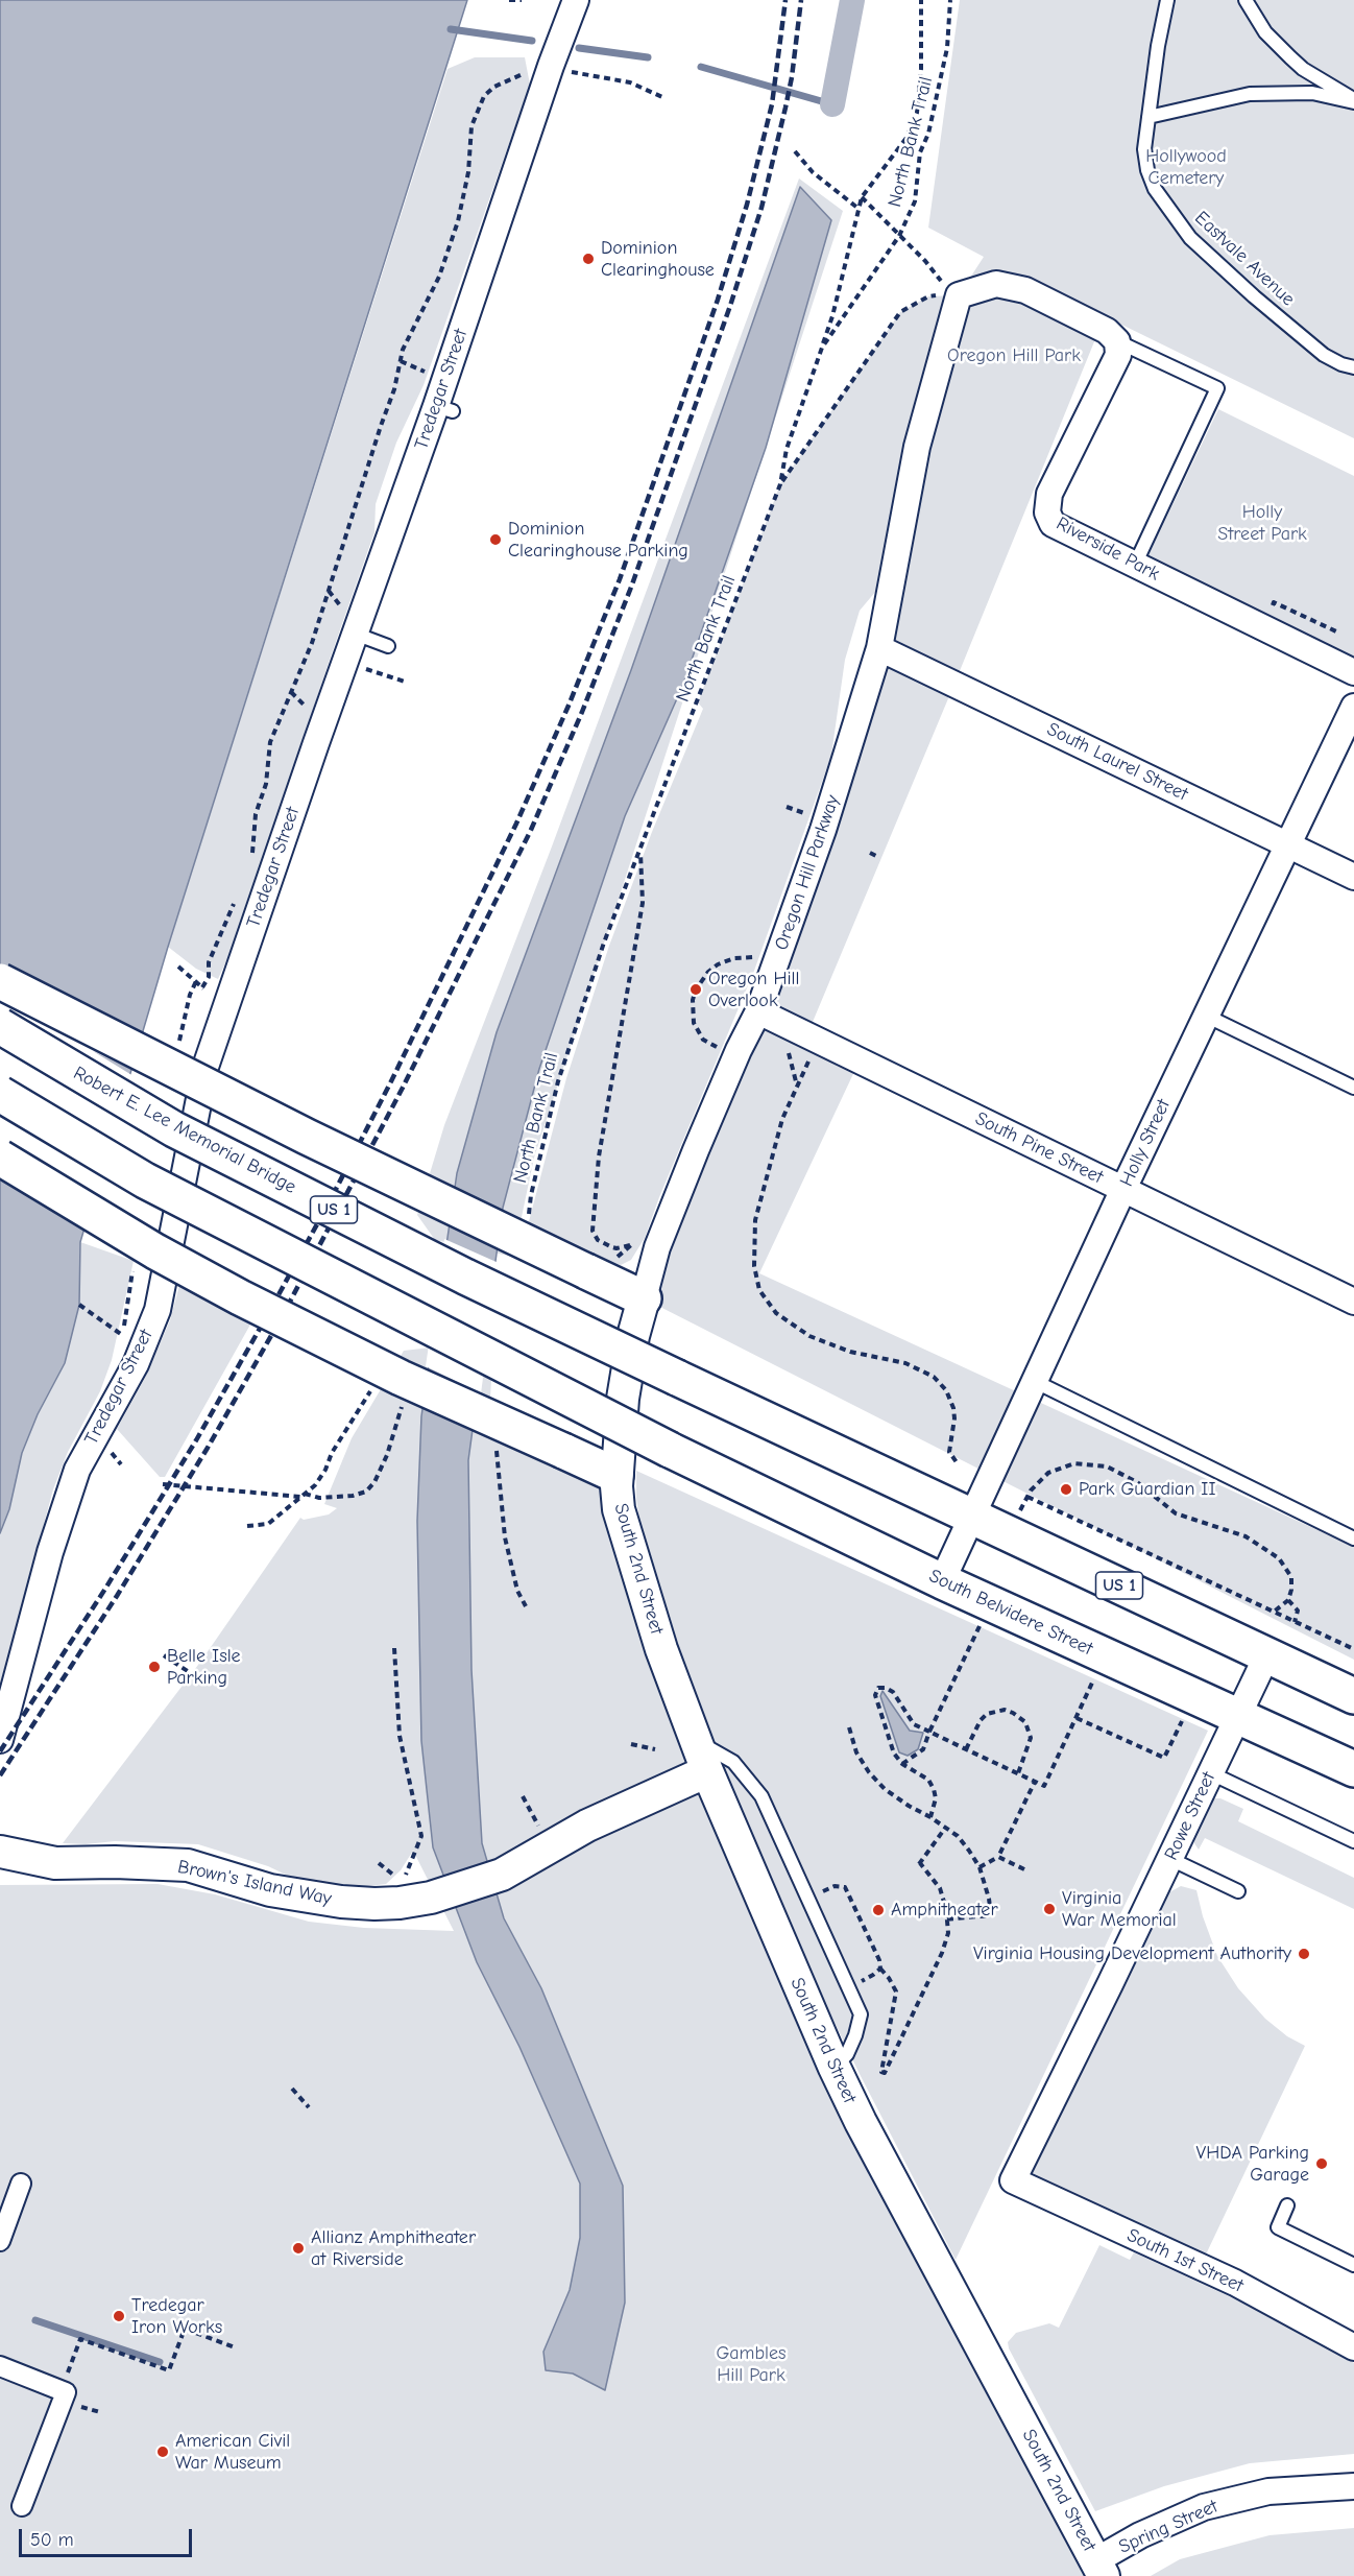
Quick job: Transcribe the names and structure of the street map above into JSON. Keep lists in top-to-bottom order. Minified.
{"streets":{"main road":["Robert E. Lee Memorial Bridge","US 1","South Belvidere Street"],"street":["Tredegar Street","Riverside Park","South Laurel Street","Oregon Hill Parkway","Holly Street","South Pine Street","South 2nd Street","Rowe Street","Brown's Island Way","South 1st Street","Spring Street"],"lane":["Eastvale Avenue"],"path":["North Bank Trail"]},"crossings":[["South Laurel Street","Oregon Hill Parkway"],["South Laurel Street","Holly Street"],["Oregon Hill Parkway","South Pine Street"],["Oregon Hill Parkway","South 2nd Street"],["Robert E. Lee Memorial Bridge","Holly Street"],["Robert E. Lee Memorial Bridge","US 1"],["Holly Street","South Pine Street"],["Holly Street","US 1"],["Holly Street","South Belvidere Street"],["US 1","Rowe Street"],["South 2nd Street","Brown's Island Way"],["South 2nd Street","Spring Street"],["South Belvidere Street","Rowe Street"],["Rowe Street","South 1st Street"]],"parks":["Hollywood Cemetery","Oregon Hill Park","Holly Street Park","Gambles Hill Park"],"places":["Dominion Clearinghouse","Dominion Clearinghouse Parking","Oregon Hill Overlook","Park Guardian II","Belle Isle Parking","Virginia War Memorial","Amphitheater","Virginia Housing Development Authority","VHDA Parking Garage","Allianz Amphitheater at Riverside","Tredegar Iron Works","American Civil War Museum"],"scale_bar":"50 m"}
